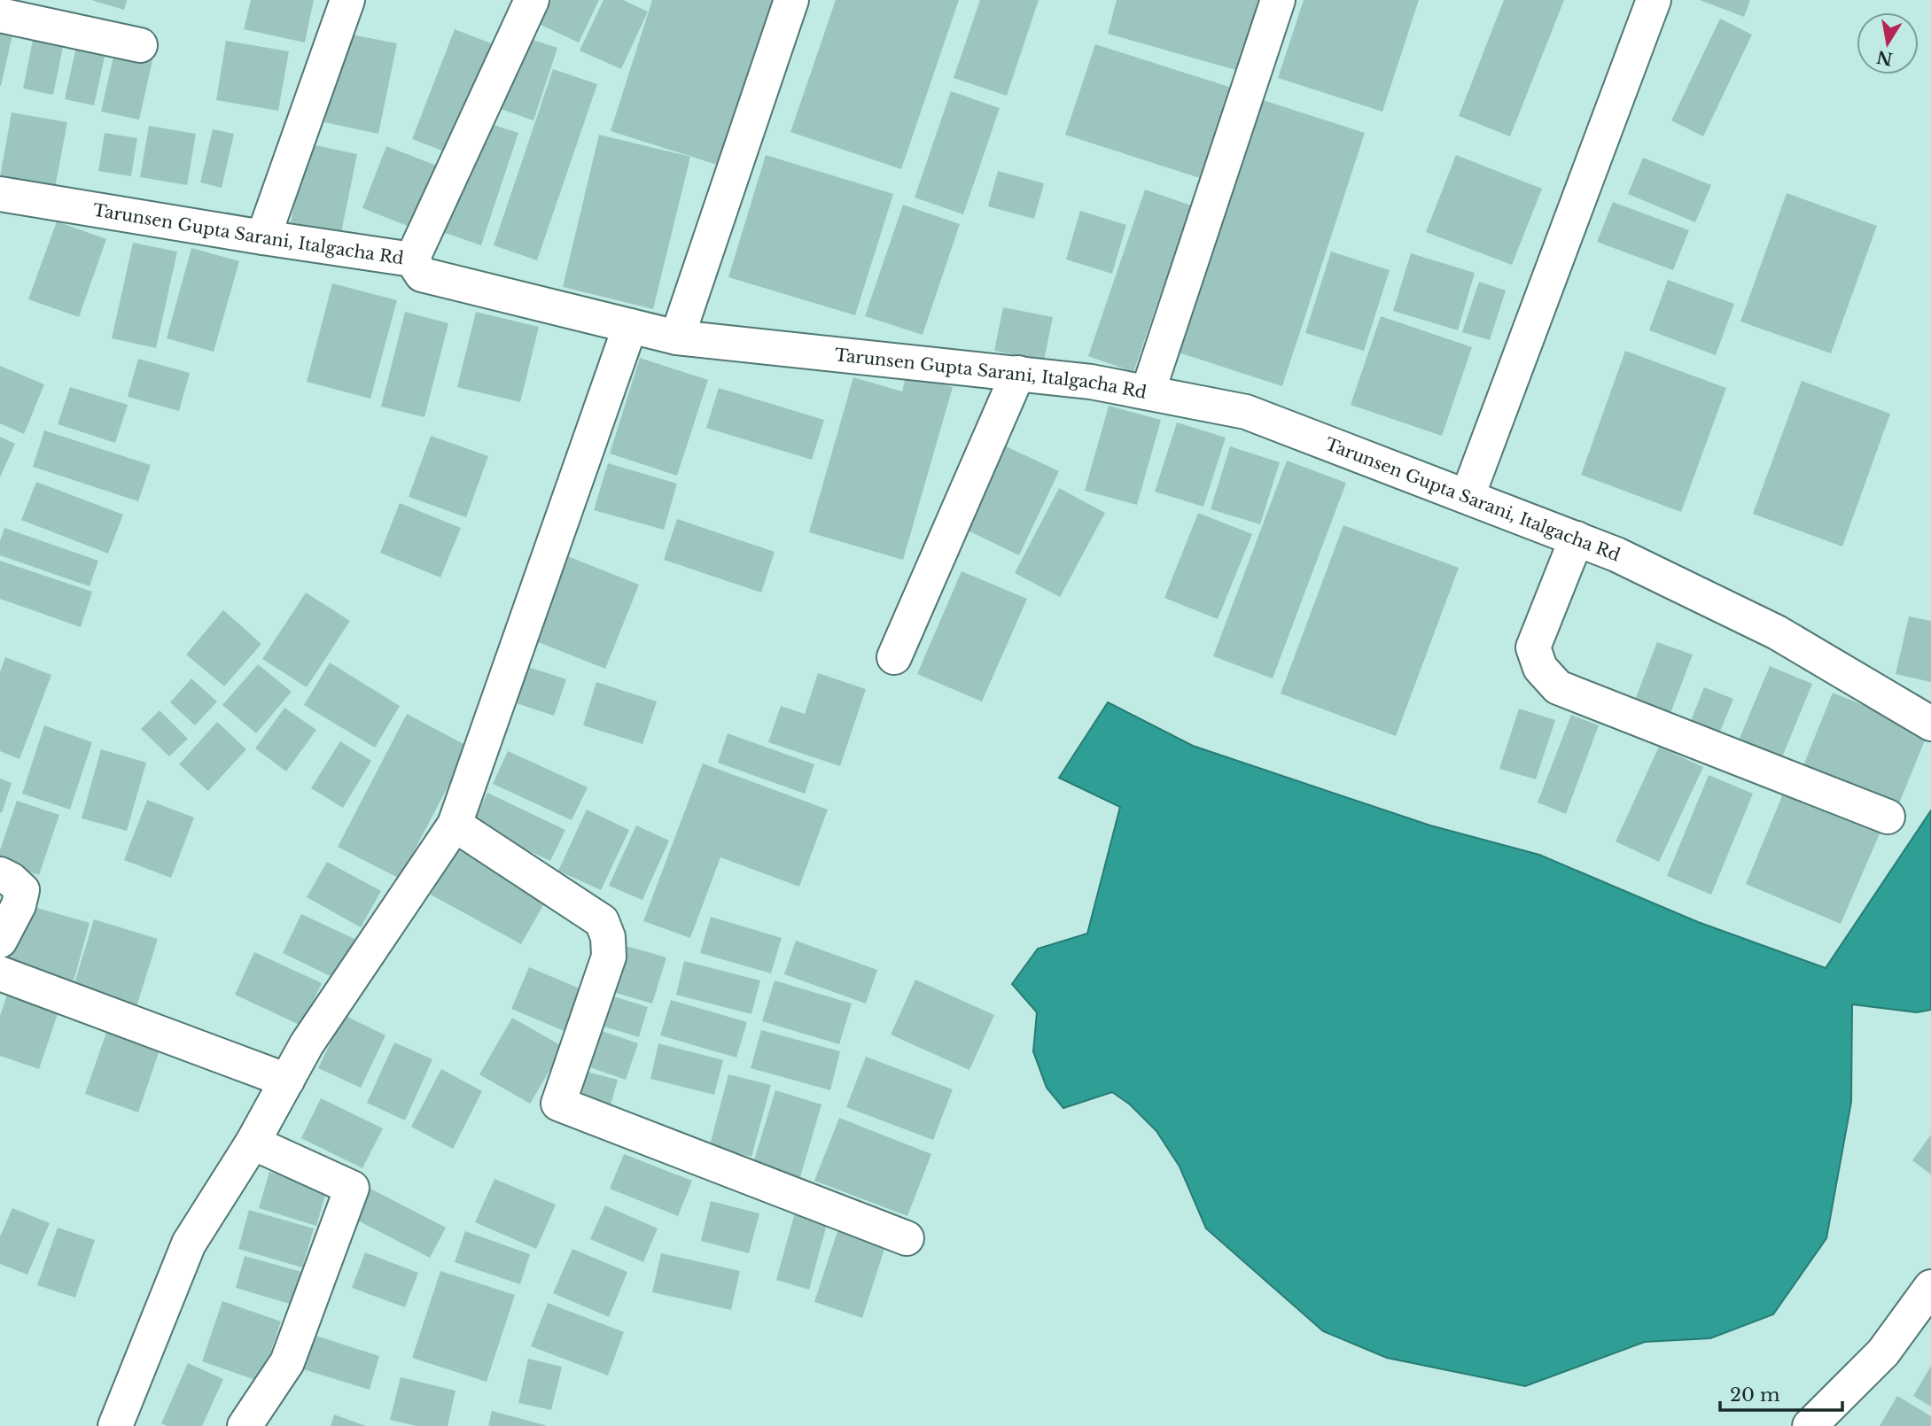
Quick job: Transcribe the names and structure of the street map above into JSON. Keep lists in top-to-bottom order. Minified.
{"streets":{"street":["Tarunsen Gupta Sarani, Italgacha Rd"]},"scale_bar":"20 m","north":"bottom"}
